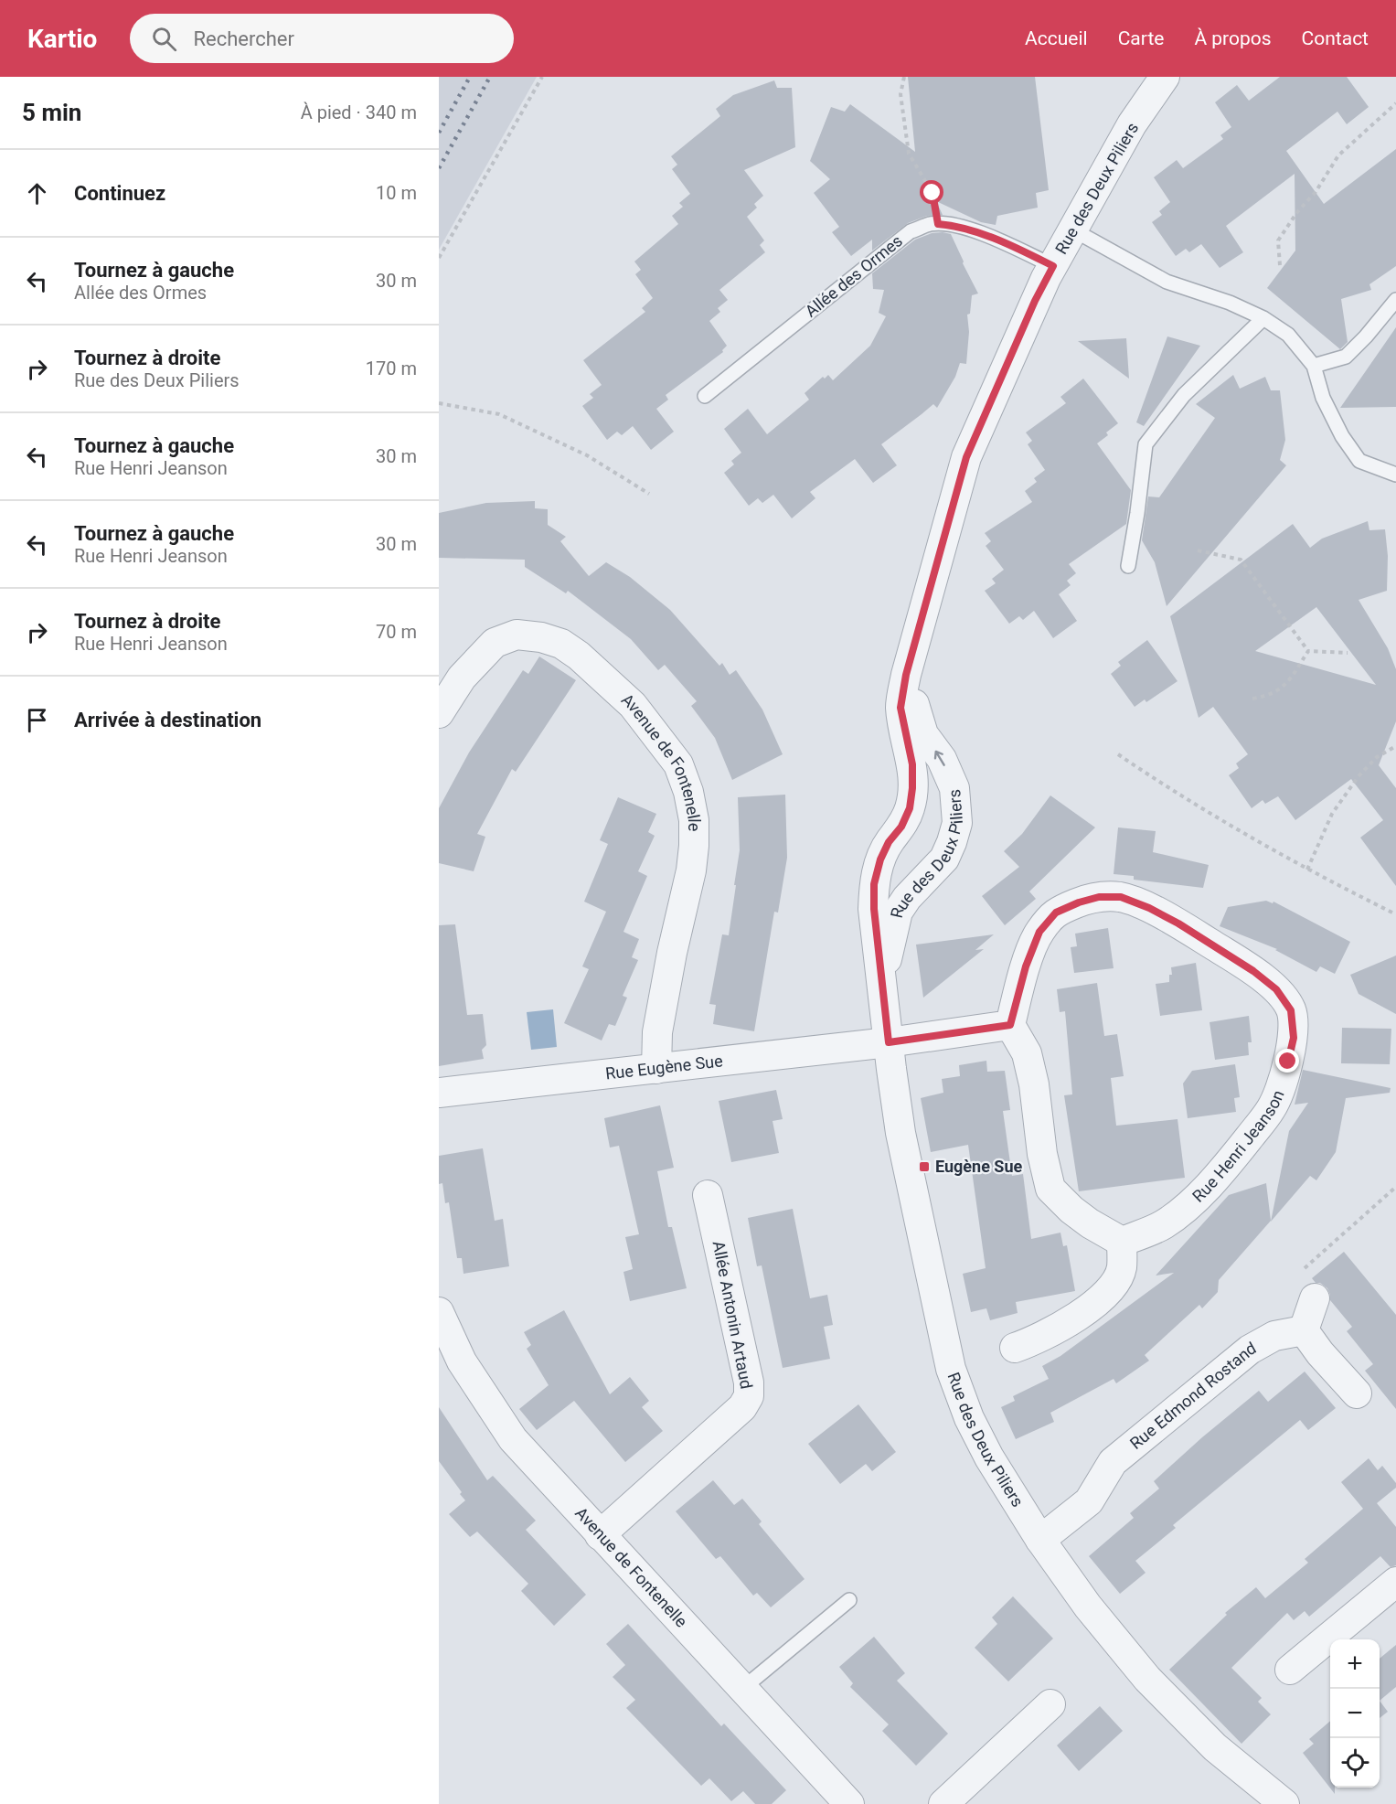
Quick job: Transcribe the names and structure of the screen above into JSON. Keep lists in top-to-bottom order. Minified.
{"streets":{"street":["Rue des Deux Piliers","Avenue de Fontenelle","Rue Eugène Sue","Rue Henri Jeanson","Allée Antonin Artaud","Rue Edmond Rostand"],"lane":["Allée des Ormes"]},"crossings":[["Rue des Deux Piliers","Allée des Ormes"],["Rue des Deux Piliers","Rue Eugène Sue"],["Rue des Deux Piliers","Rue Edmond Rostand"],["Avenue de Fontenelle","Rue Eugène Sue"],["Avenue de Fontenelle","Allée Antonin Artaud"]],"places":{"transit":["Eugène Sue"]},"page":{"header":"Kartio","search":"Rechercher","nav":["Accueil","Carte","À propos","Contact"],"heading":["5 min","À pied · 340 m"],"list":[["Continuez","10 m"],["Tournez à gauche","Allée des Ormes","30 m"],["Tournez à droite","Rue des Deux Piliers","170 m"],["Tournez à gauche","Rue Henri Jeanson","30 m"],["Tournez à gauche","Rue Henri Jeanson","30 m"],["Tournez à droite","Rue Henri Jeanson","70 m"],"Arrivée à destination"],"map_buttons":["+","−"]}}
